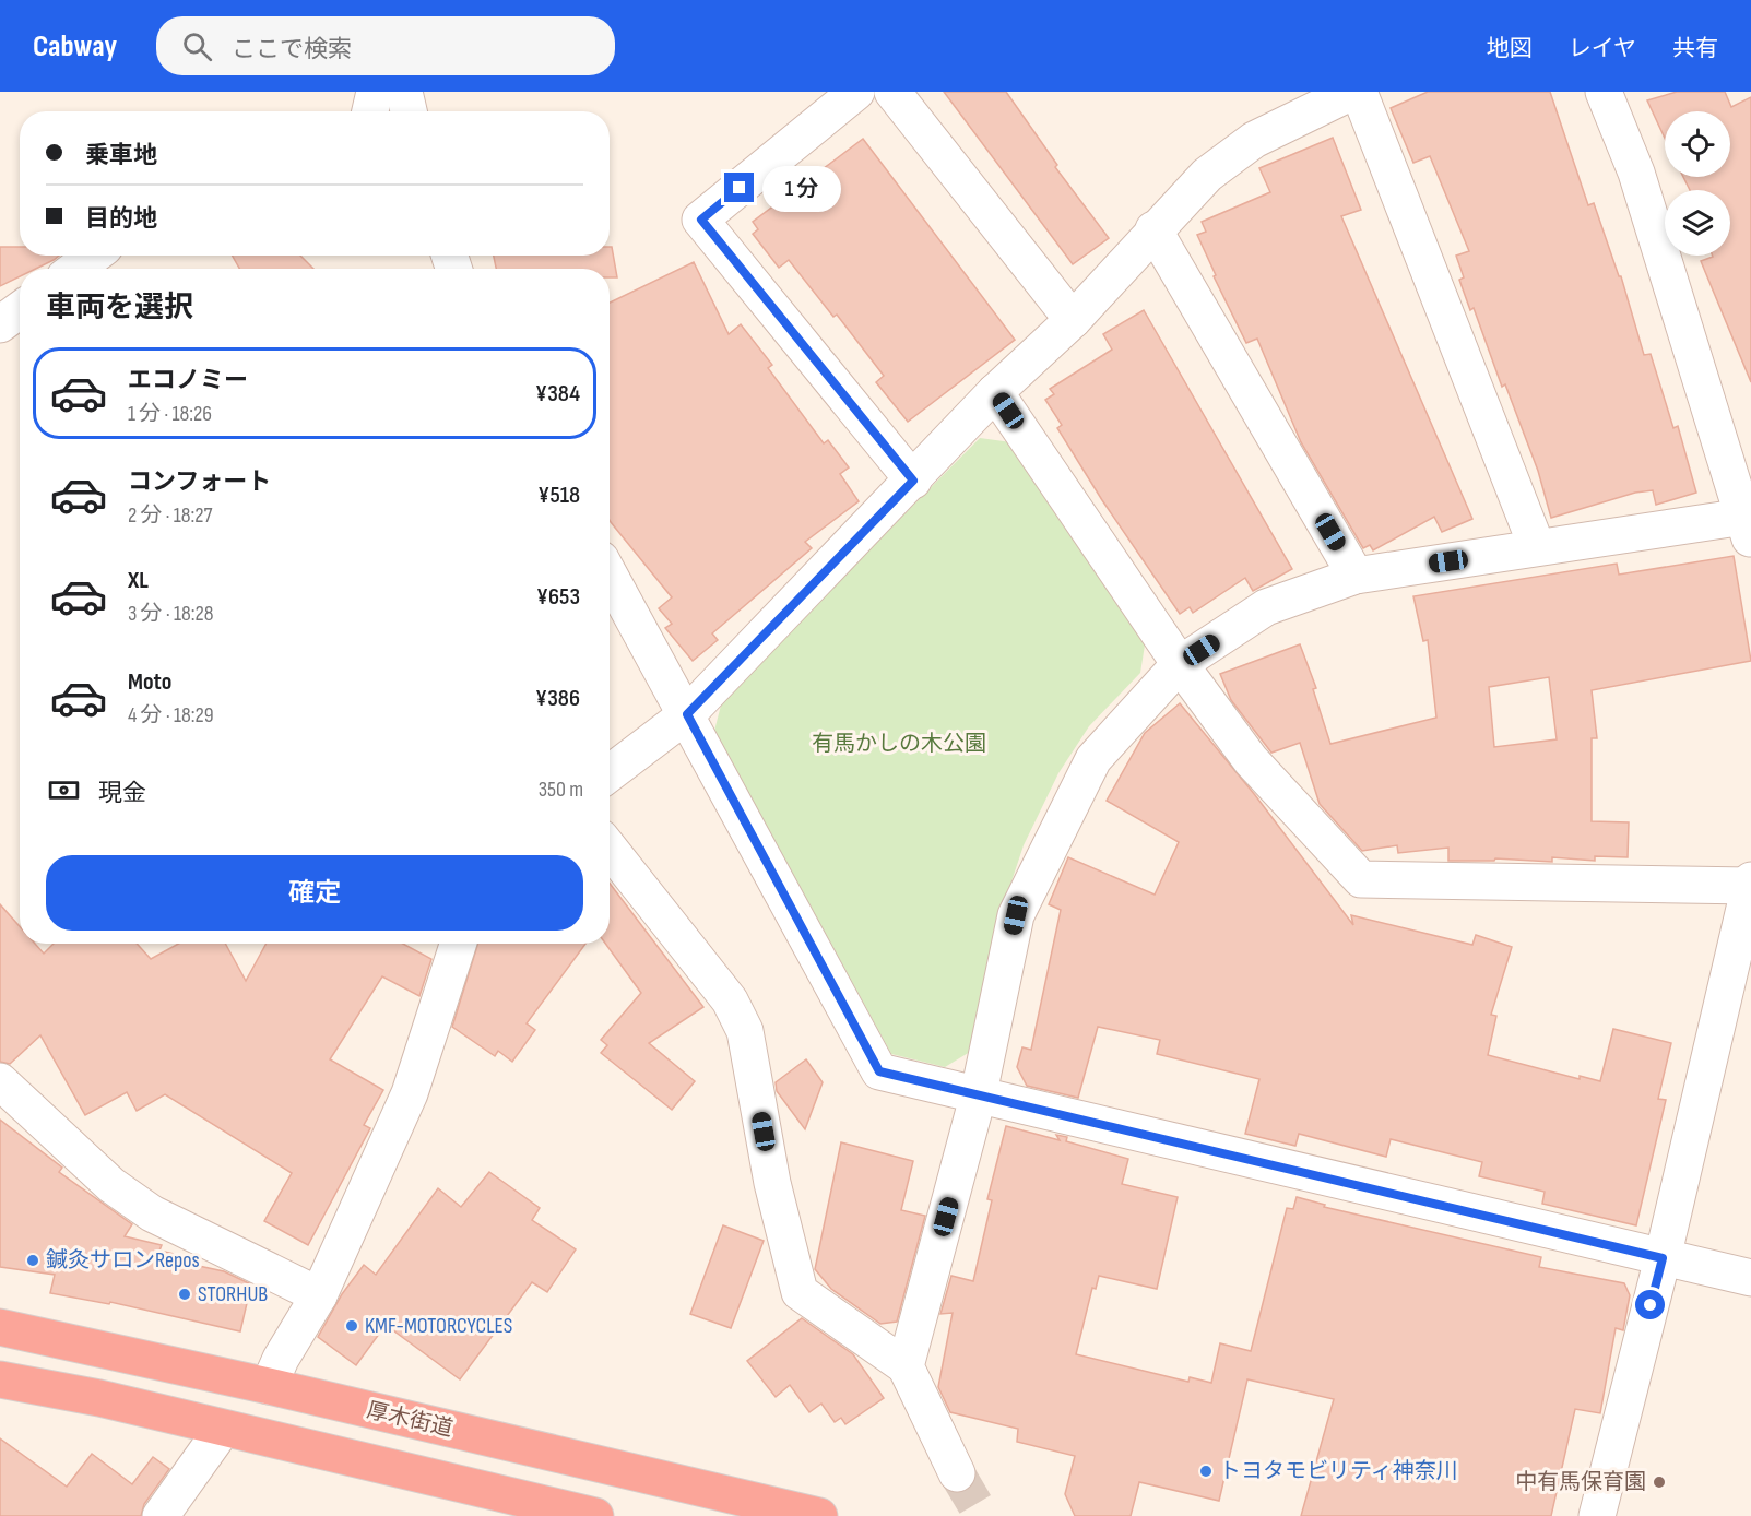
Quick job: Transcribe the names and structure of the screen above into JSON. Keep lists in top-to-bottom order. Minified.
{"streets":{"highway":["厚木街道"]},"parks":["有馬かしの木公園"],"places":["鍼灸サロンRepos","STORHUB","KMF-MOTORCYCLES","トヨタモビリティ神奈川","中有馬保育園"],"page":{"header":"Cabway","search":"ここで検索","nav":["地図","レイヤ","共有"],"banner":["乗車地","目的地"],"bubble":"1 分","heading":"車両を選択","list":[{"name":"エコノミー","note":"1 分 · 18:26","value":"¥384"},{"name":"コンフォート","note":"2 分 · 18:27","value":"¥518"},{"name":"XL","note":"3 分 · 18:28","value":"¥653"},{"name":"Moto","note":"4 分 · 18:29","value":"¥386"}],"pay":["現金","350 m"],"buttons":"確定"}}
